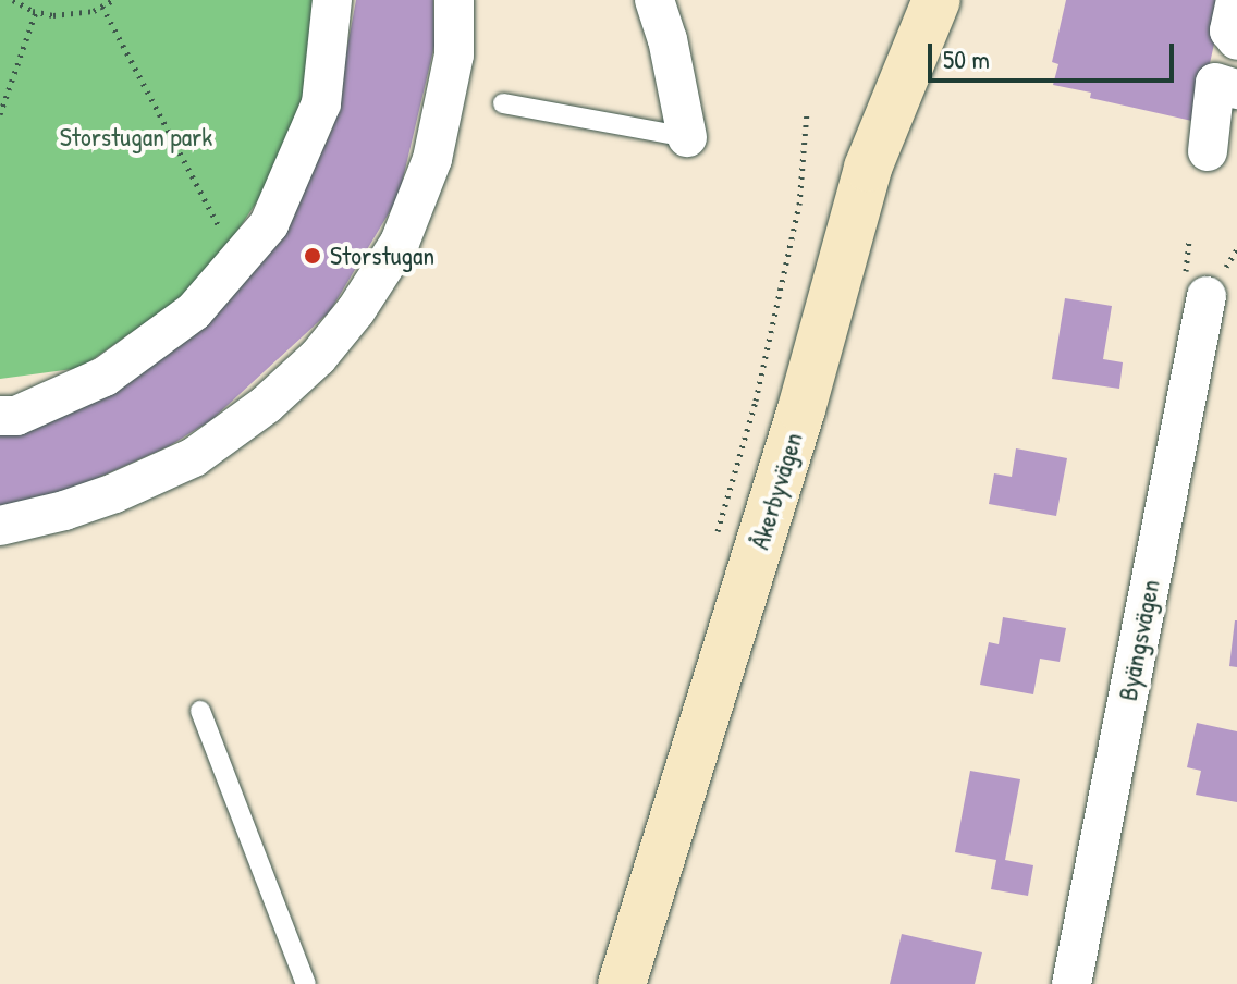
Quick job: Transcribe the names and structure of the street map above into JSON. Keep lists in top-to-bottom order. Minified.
{"streets":{"street":["Åkerbyvägen","Byängsvägen"]},"parks":["Storstugan park"],"places":["Storstugan"],"scale_bar":"50 m"}
